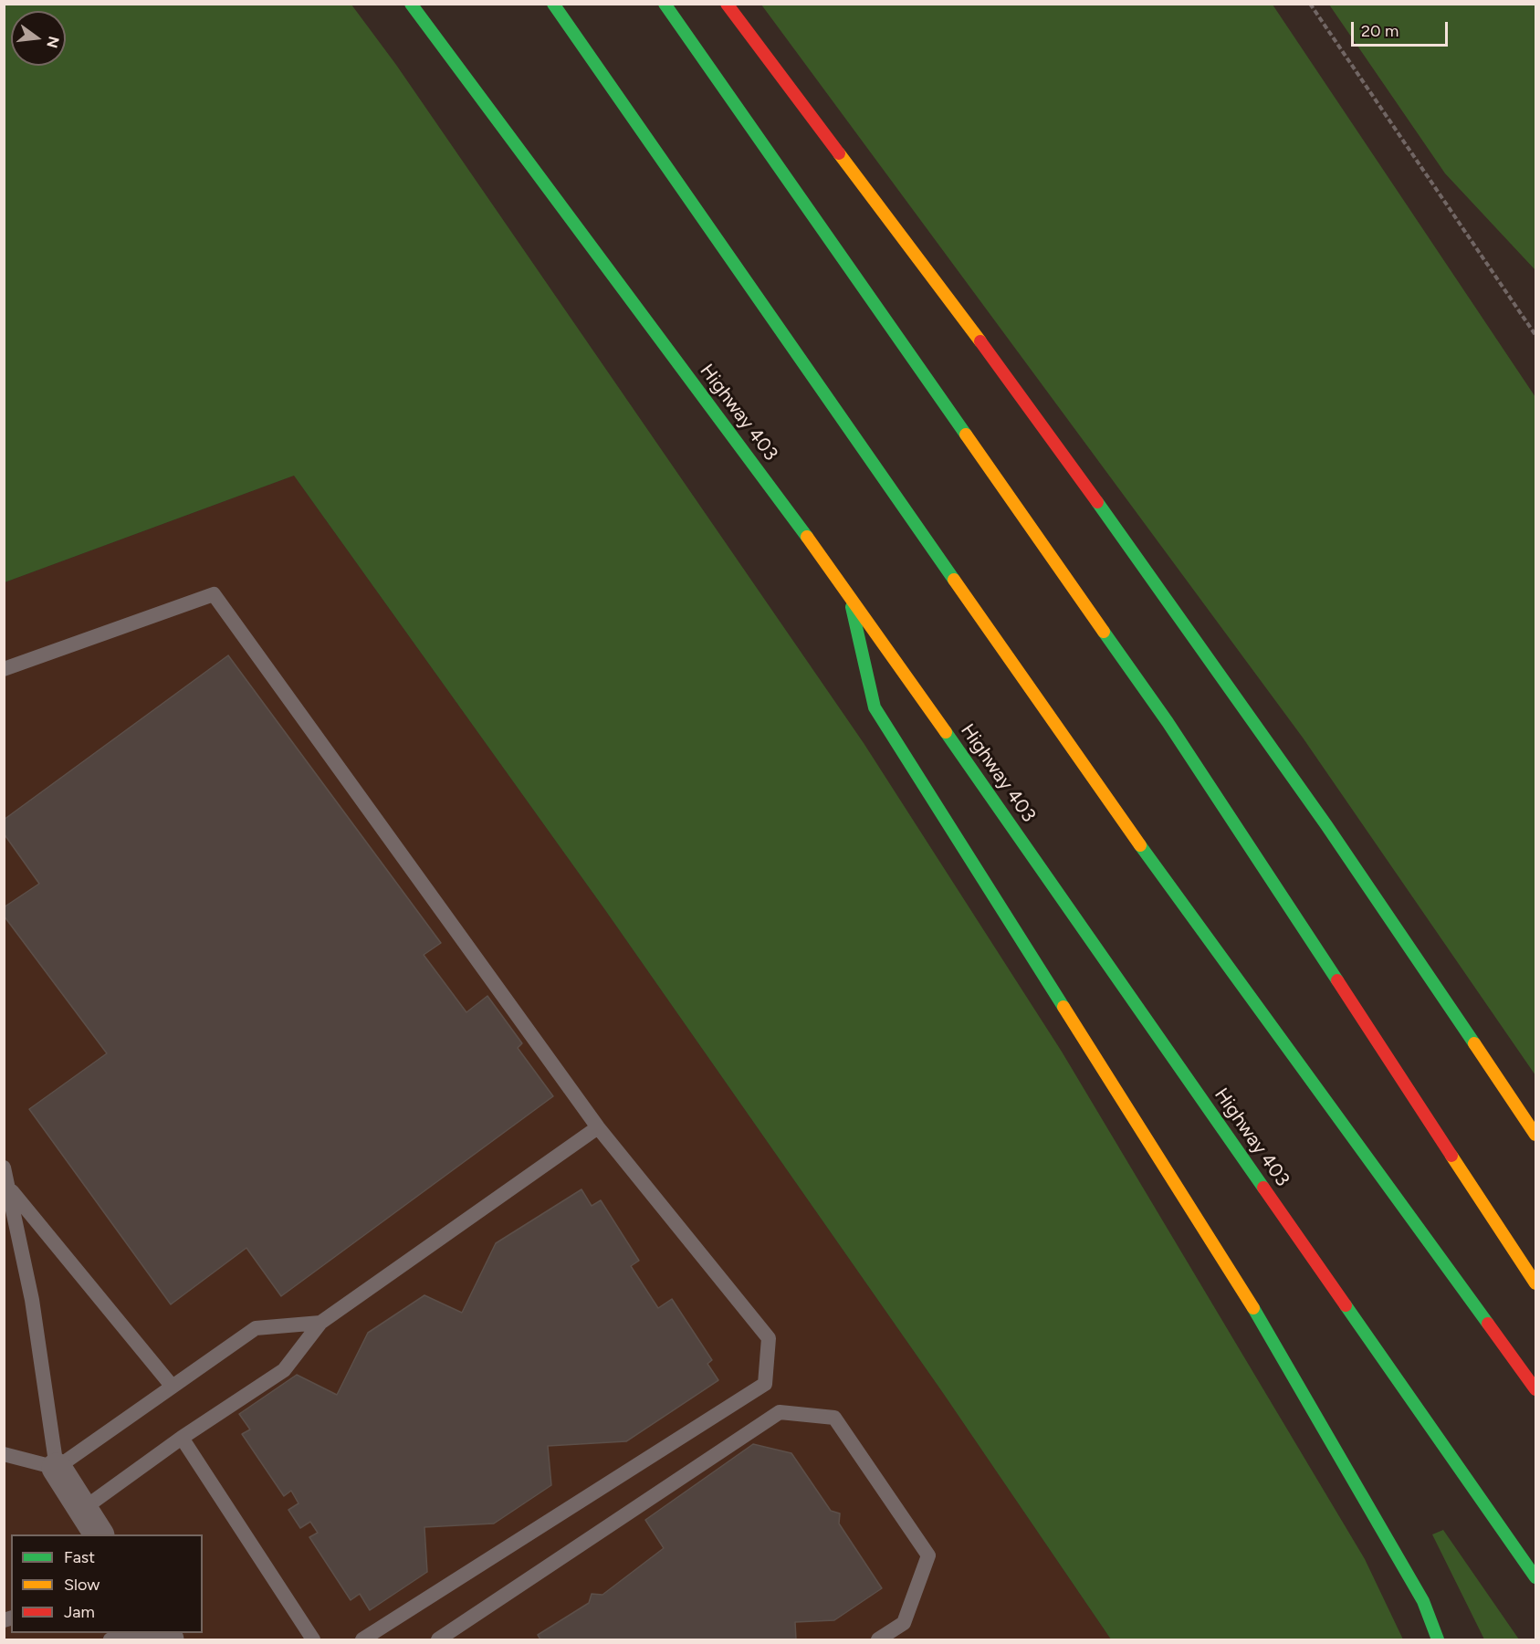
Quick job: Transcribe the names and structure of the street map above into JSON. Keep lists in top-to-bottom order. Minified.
{"streets":{"highway":["Highway 403"]},"legend":["Fast","Slow","Jam"],"scale_bar":"20 m","north":"right"}
